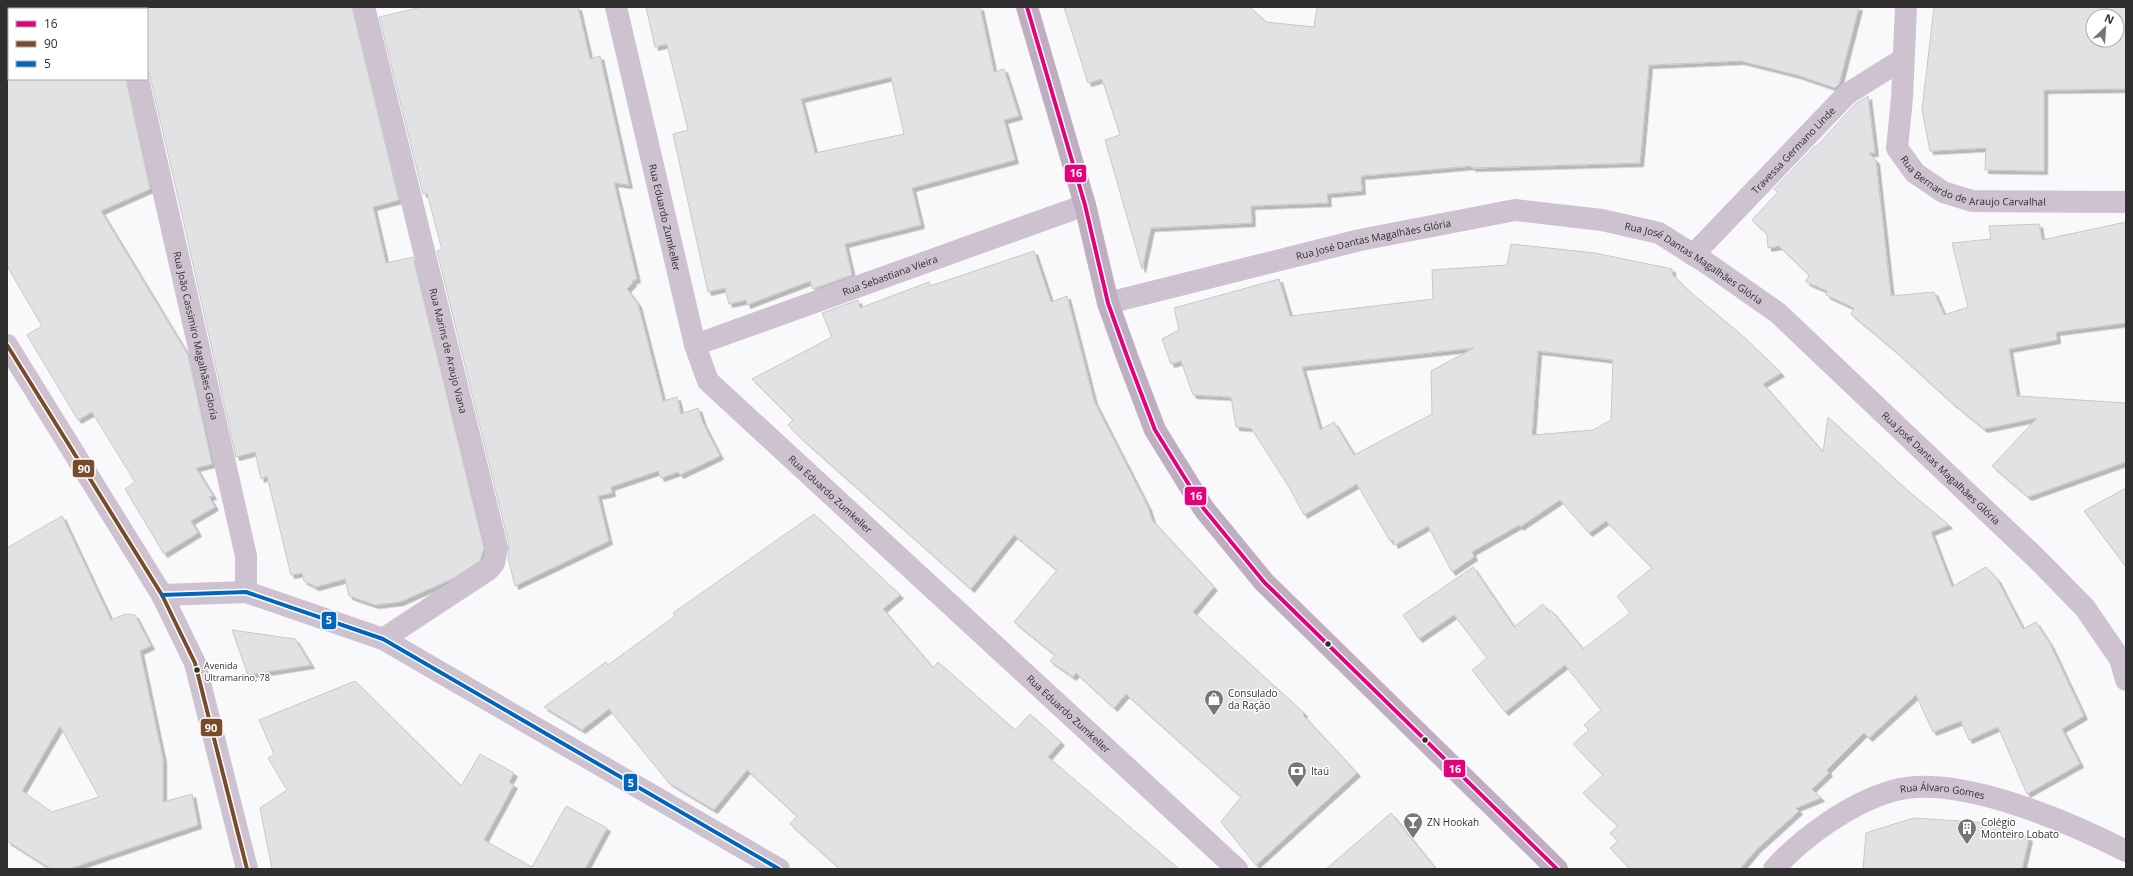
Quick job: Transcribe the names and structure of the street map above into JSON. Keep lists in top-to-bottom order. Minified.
{"streets":{"street":["Travessa Germano Linde","Rua Bernardo de Araujo Carvalhal","Rua Eduardo Zumkeller","Rua José Dantas Magalhães Glória","Rua Sebastiana Vieira","Rua João Cassimiro Magalhães Gloria","Rua Marins de Araujo Viana","Rua Álvaro Gomes"]},"crossings":[["Travessa Germano Linde","Rua Bernardo de Araujo Carvalhal"],["Travessa Germano Linde","Rua José Dantas Magalhães Glória"],["Rua Eduardo Zumkeller","Rua Sebastiana Vieira"]],"places":{"other":["Avenida Ultramarino, 78"],"shop":["Consulado da Ração"],"bank":["Itaú"],"bar":["ZN Hookah"],"building":["Colégio Monteiro Lobato"]},"lines":["transit line 16","transit line 90","transit line 5"],"legend":["16","90","5"],"north":"top right"}
